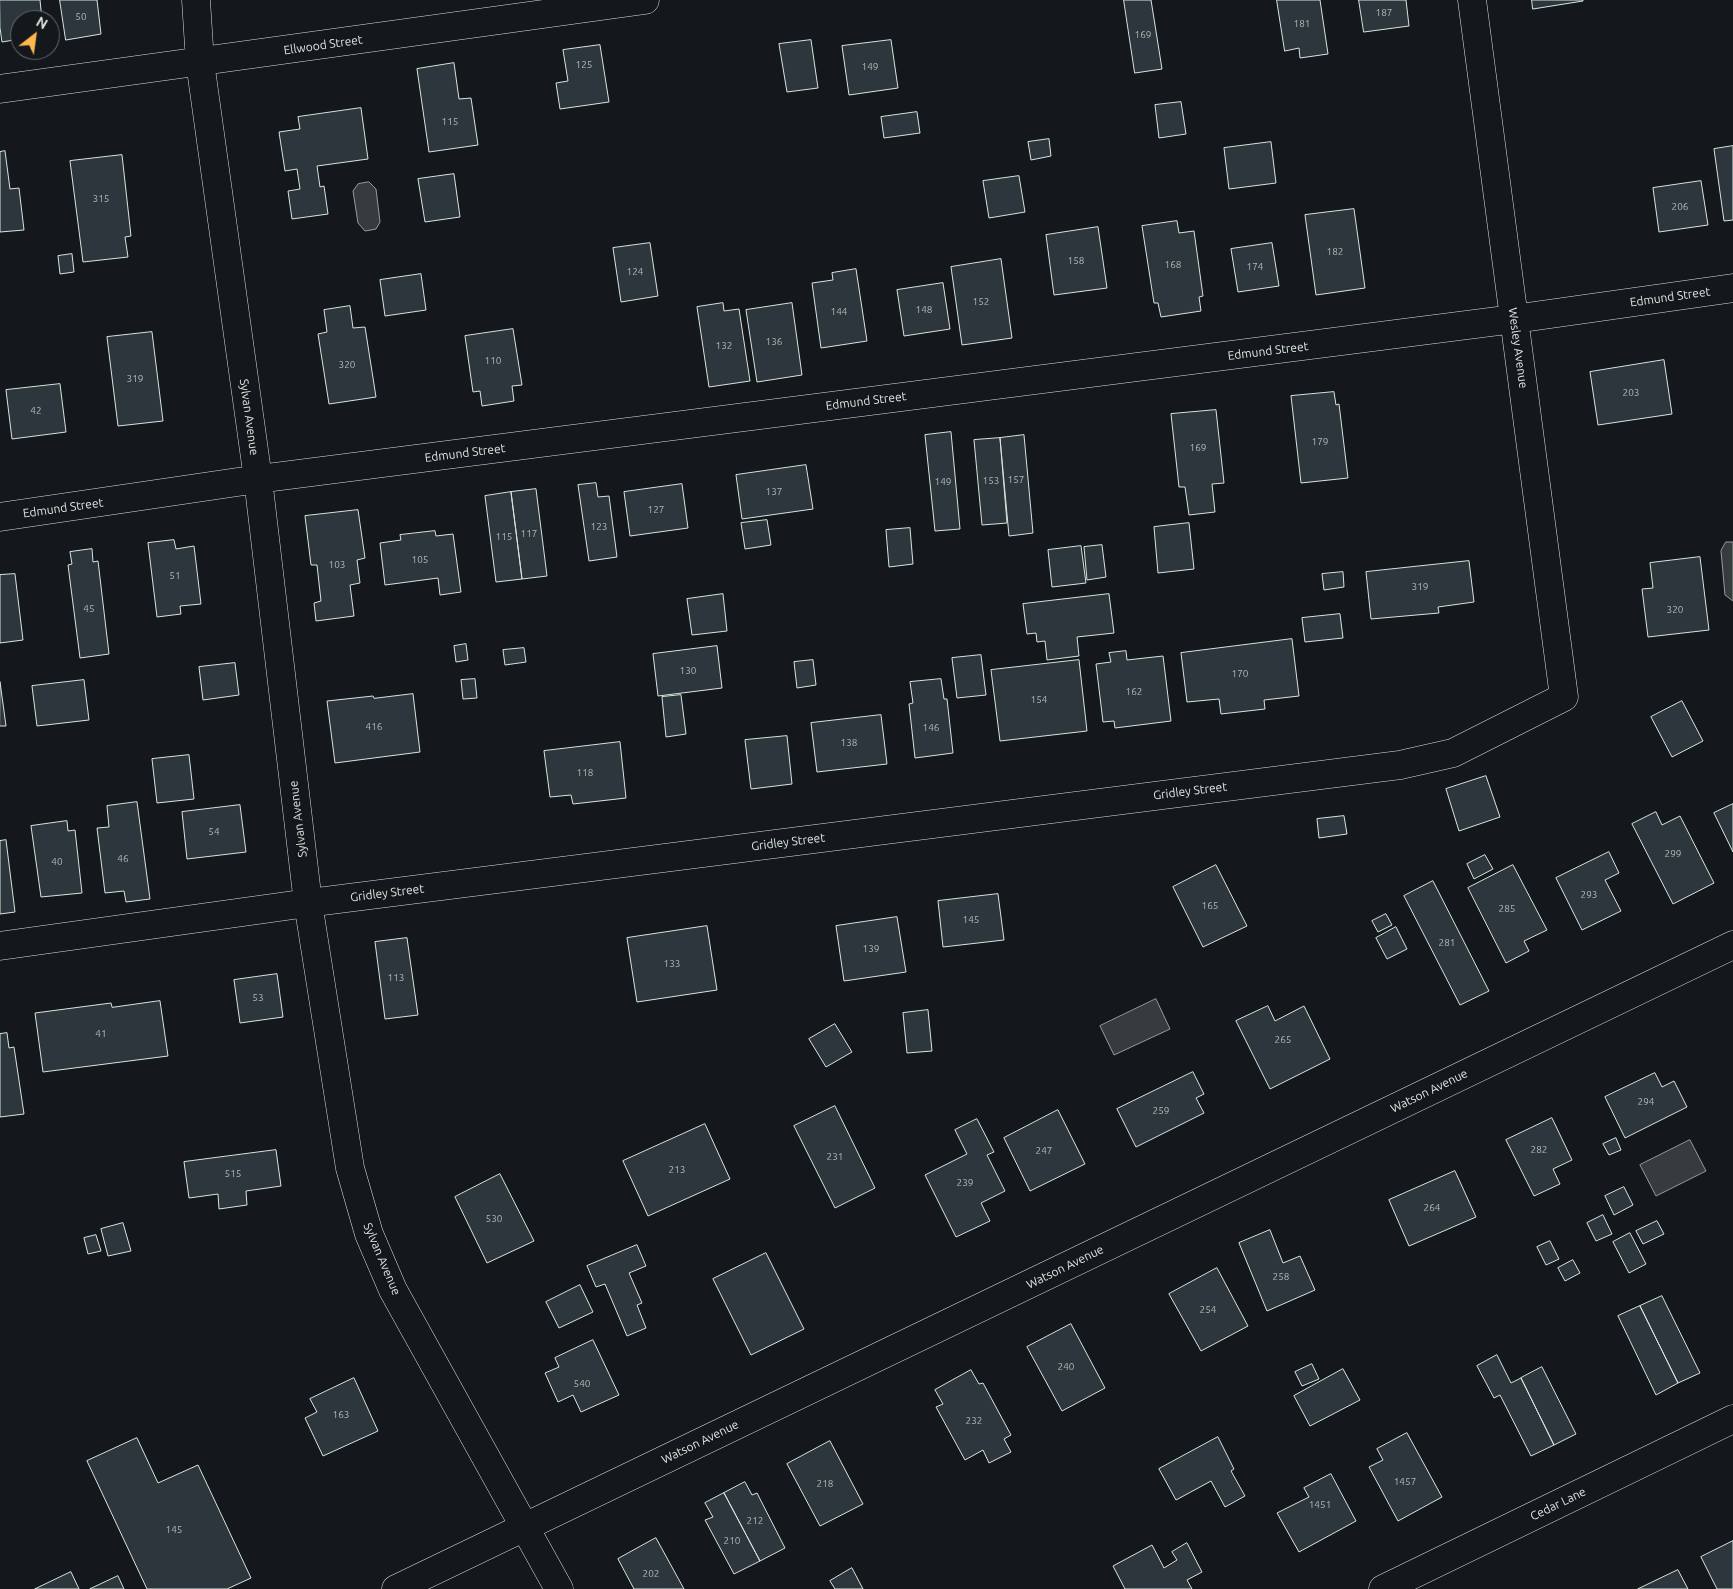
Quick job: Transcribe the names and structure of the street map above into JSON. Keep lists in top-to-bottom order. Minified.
{"streets":{"street":["Ellwood Street","Edmund Street","Wesley Avenue","Sylvan Avenue","Gridley Street","Watson Avenue","Cedar Lane"]},"crossings":[["Ellwood Street","Sylvan Avenue"],["Edmund Street","Wesley Avenue"],["Edmund Street","Sylvan Avenue"],["Wesley Avenue","Gridley Street"],["Sylvan Avenue","Gridley Street"],["Sylvan Avenue","Watson Avenue"]],"house_numbers":["187","50","181","169","125","149","115","315","206","182","158","168","174","124","152","148","144","136","132","110","320","319","203","42","179","169","157","153","149","137","127","123","117","115","105","103","51","319","45","320","130","170","162","154","416","146","138","118","54","299","46","40","293","165","285","145","281","139","133","113","53","41","265","294","259","282","247","231","213","515","239","264","530","258","254","240","540","163","232","1457","218","1451","212","145","210","202"],"north":"top right"}
